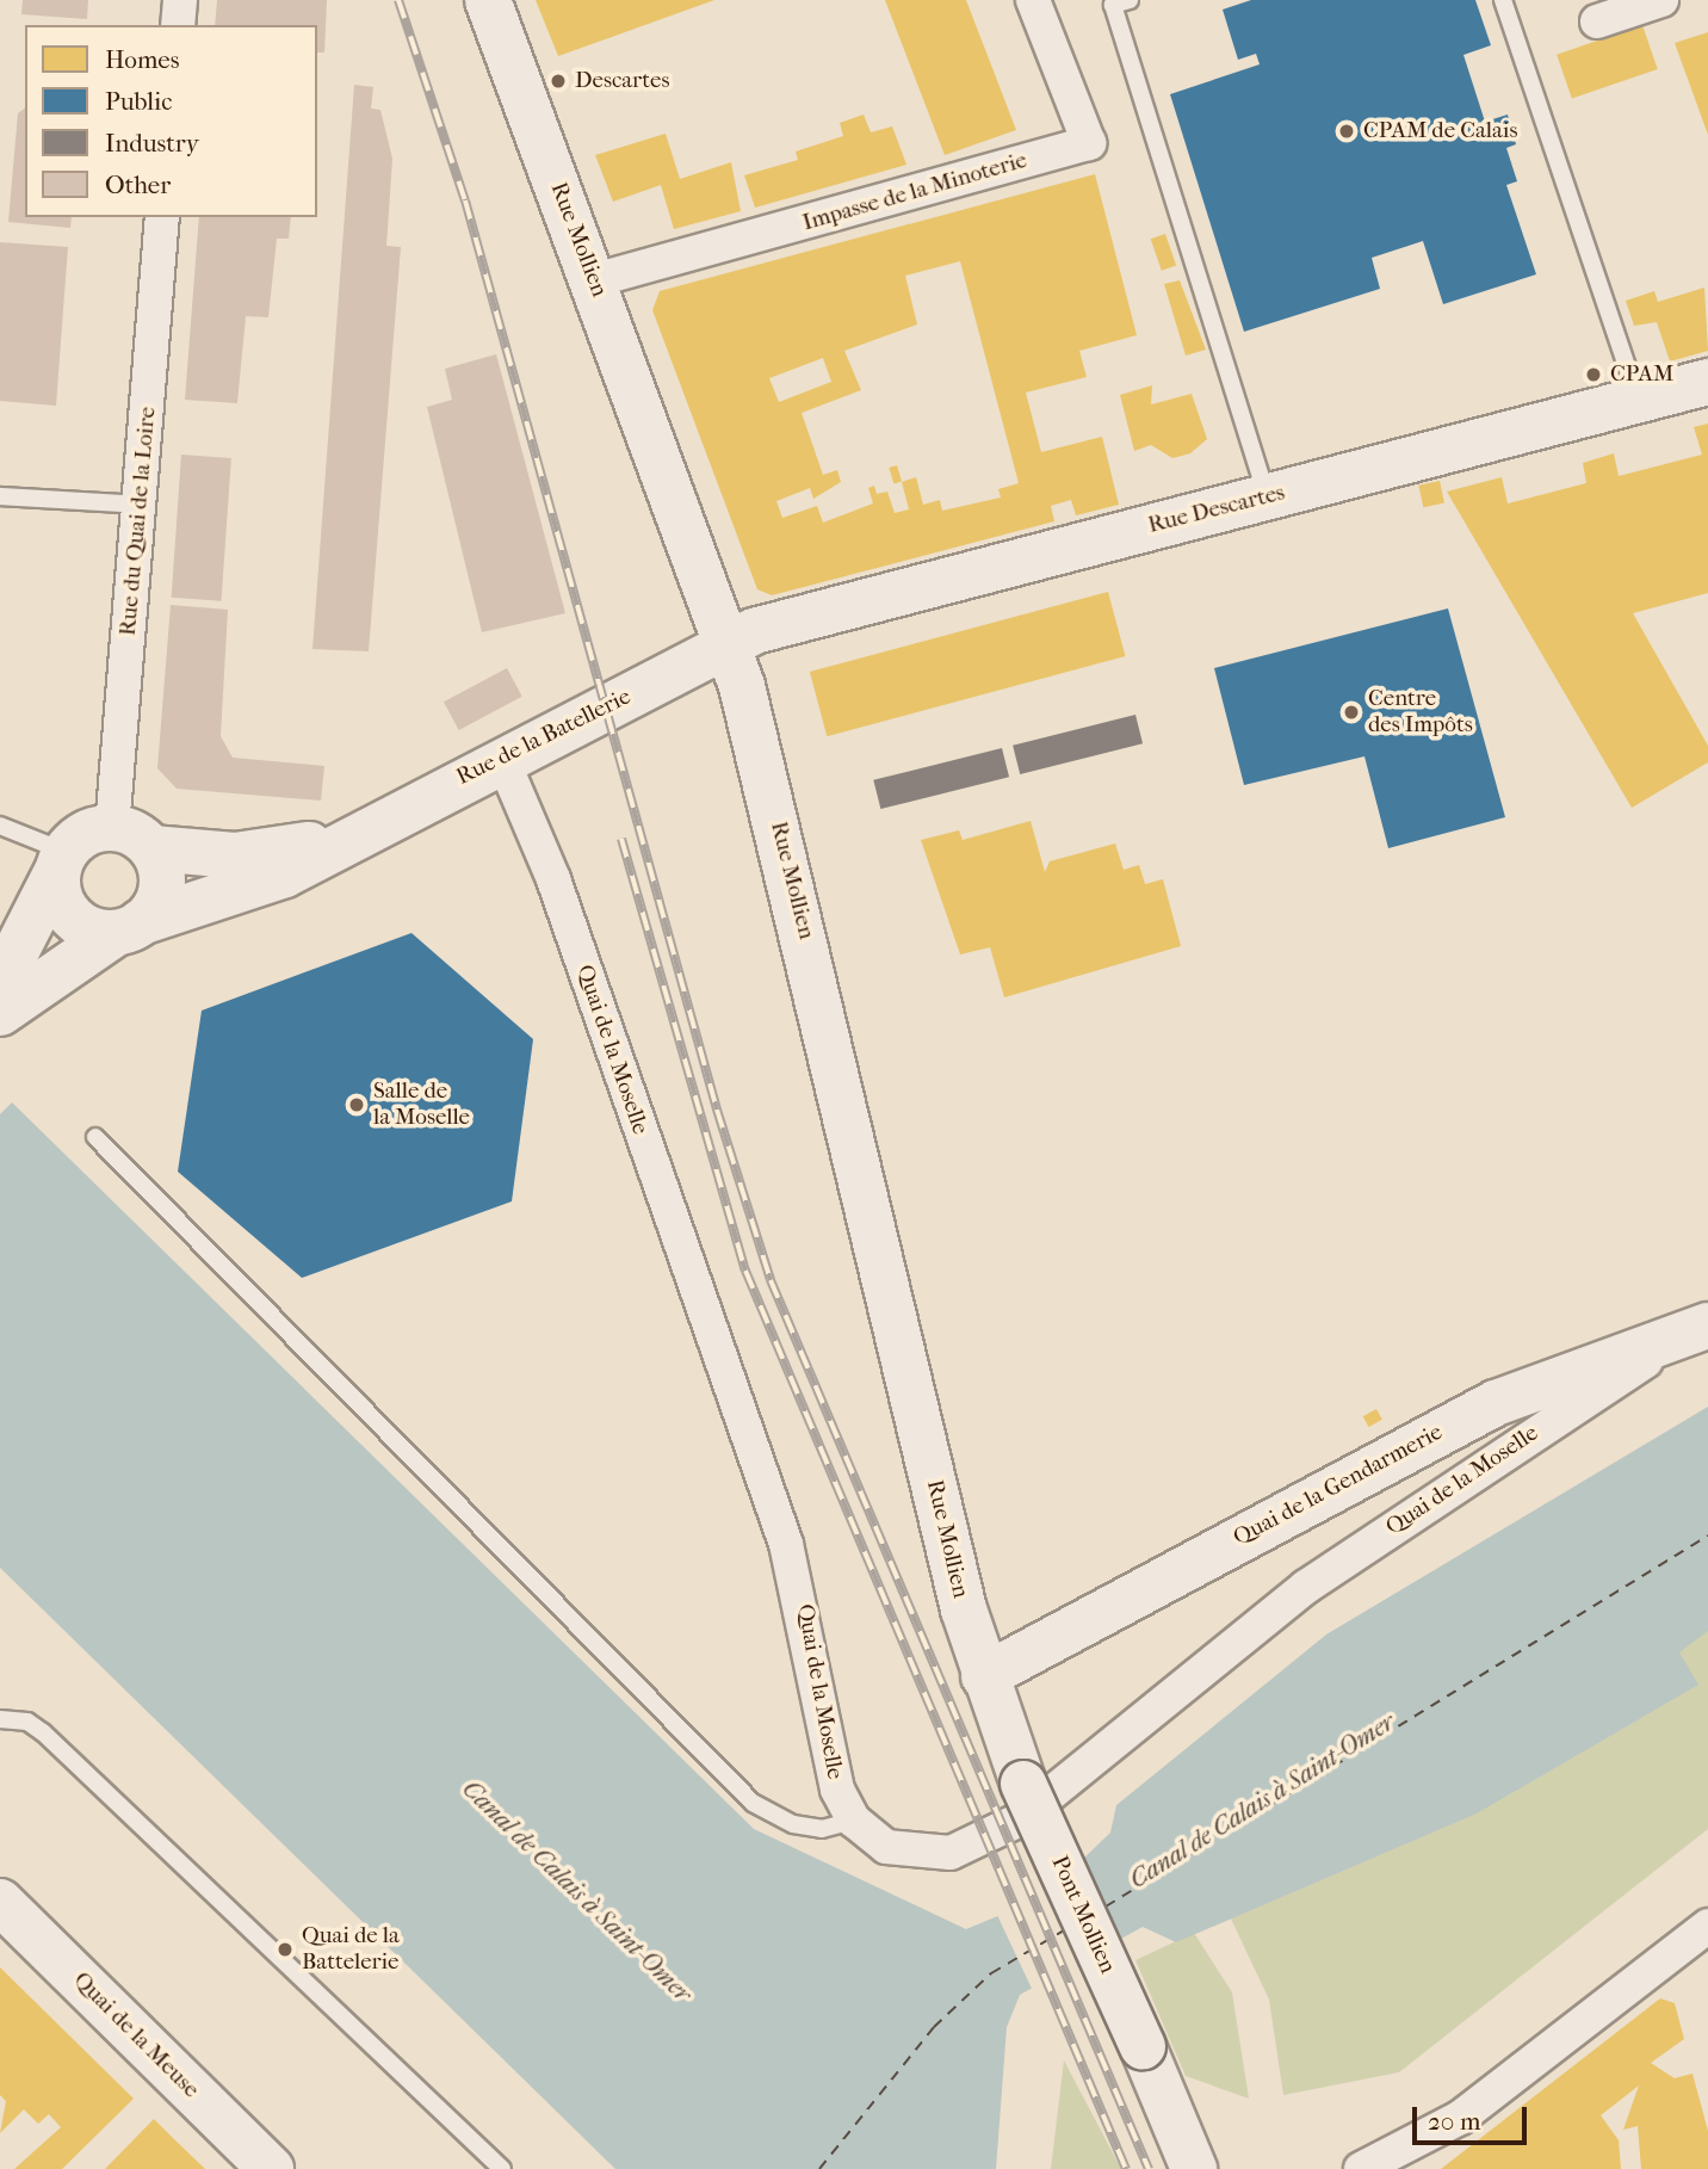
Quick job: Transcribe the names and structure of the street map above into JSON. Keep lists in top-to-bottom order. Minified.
{"streets":{"street":["Impasse de la Minoterie","Rue Mollien","Rue Descartes","Rue du Quai de la Loire","Rue de la Batellerie","Quai de la Moselle","Quai de la Gendarmerie","Pont Mollien","Quai de la Meuse"]},"crossings":[["Impasse de la Minoterie","Rue Mollien"],["Rue Mollien","Rue Descartes"],["Rue Mollien","Rue de la Batellerie"],["Rue Mollien","Quai de la Gendarmerie"],["Rue Mollien","Pont Mollien"],["Rue Descartes","Rue de la Batellerie"],["Rue du Quai de la Loire","Rue de la Batellerie"],["Rue de la Batellerie","Quai de la Moselle"],["Quai de la Moselle","Quai de la Gendarmerie"]],"water":["Canal de Calais à Saint-Omer"],"places":["Descartes","CPAM de Calais","CPAM","Centre des Impôts","Salle de la Moselle","Quai de la Battelerie"],"legend":["Homes","Public","Industry","Other"],"scale_bar":"20 m"}
